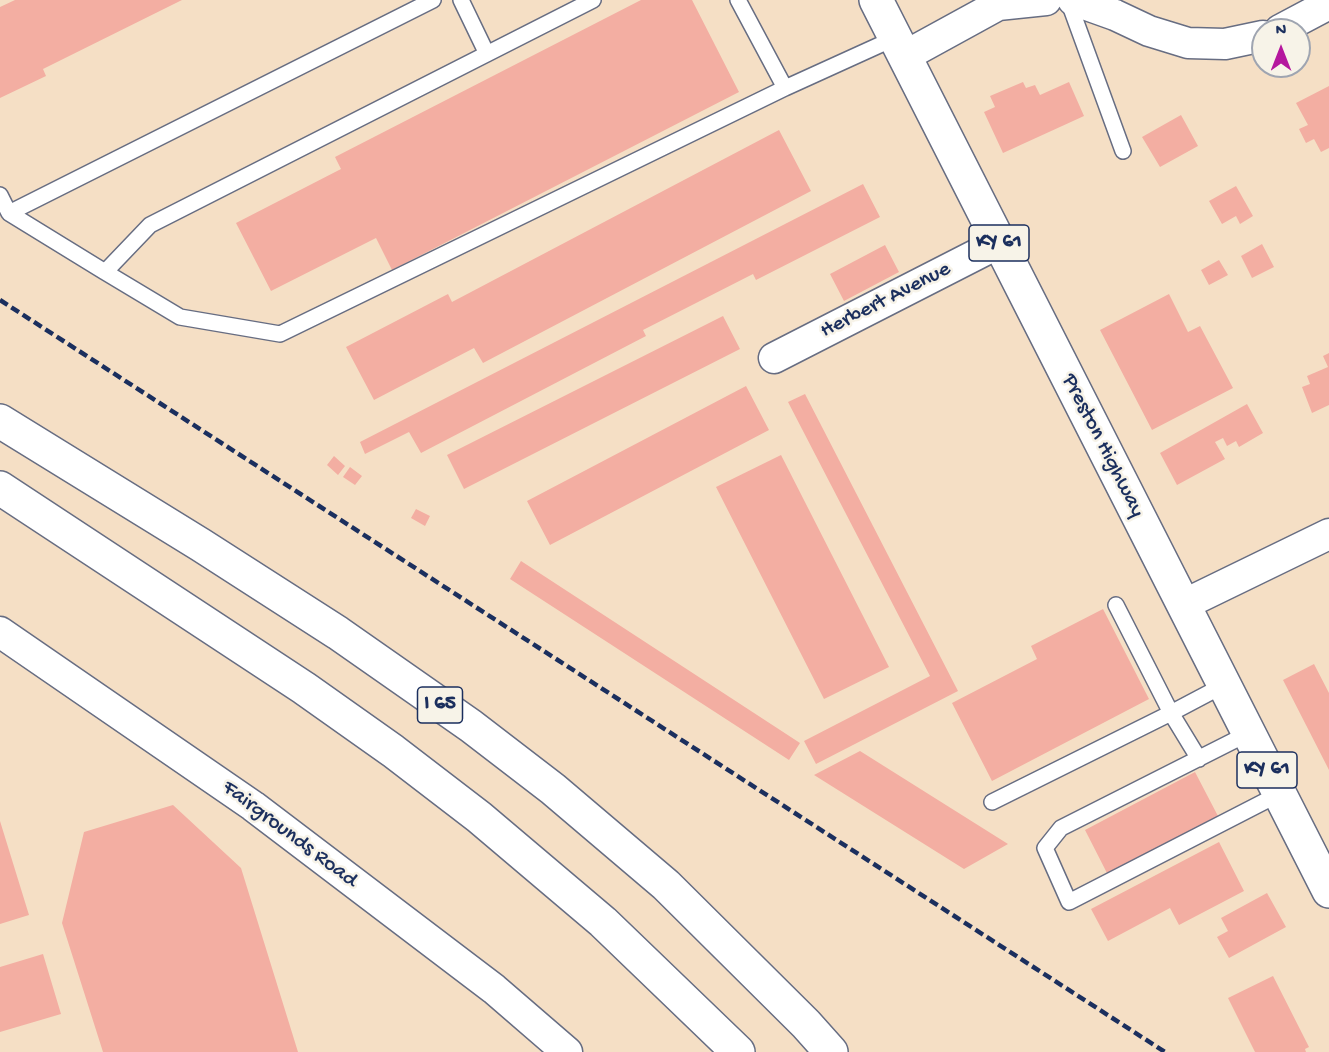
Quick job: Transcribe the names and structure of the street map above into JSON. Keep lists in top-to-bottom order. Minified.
{"streets":{"main road":["KY 61","Preston Highway","I 65"],"street":["Herbert Avenue","Fairgrounds Road"]},"crossings":[["Herbert Avenue","Preston Highway"]],"north":"top"}
